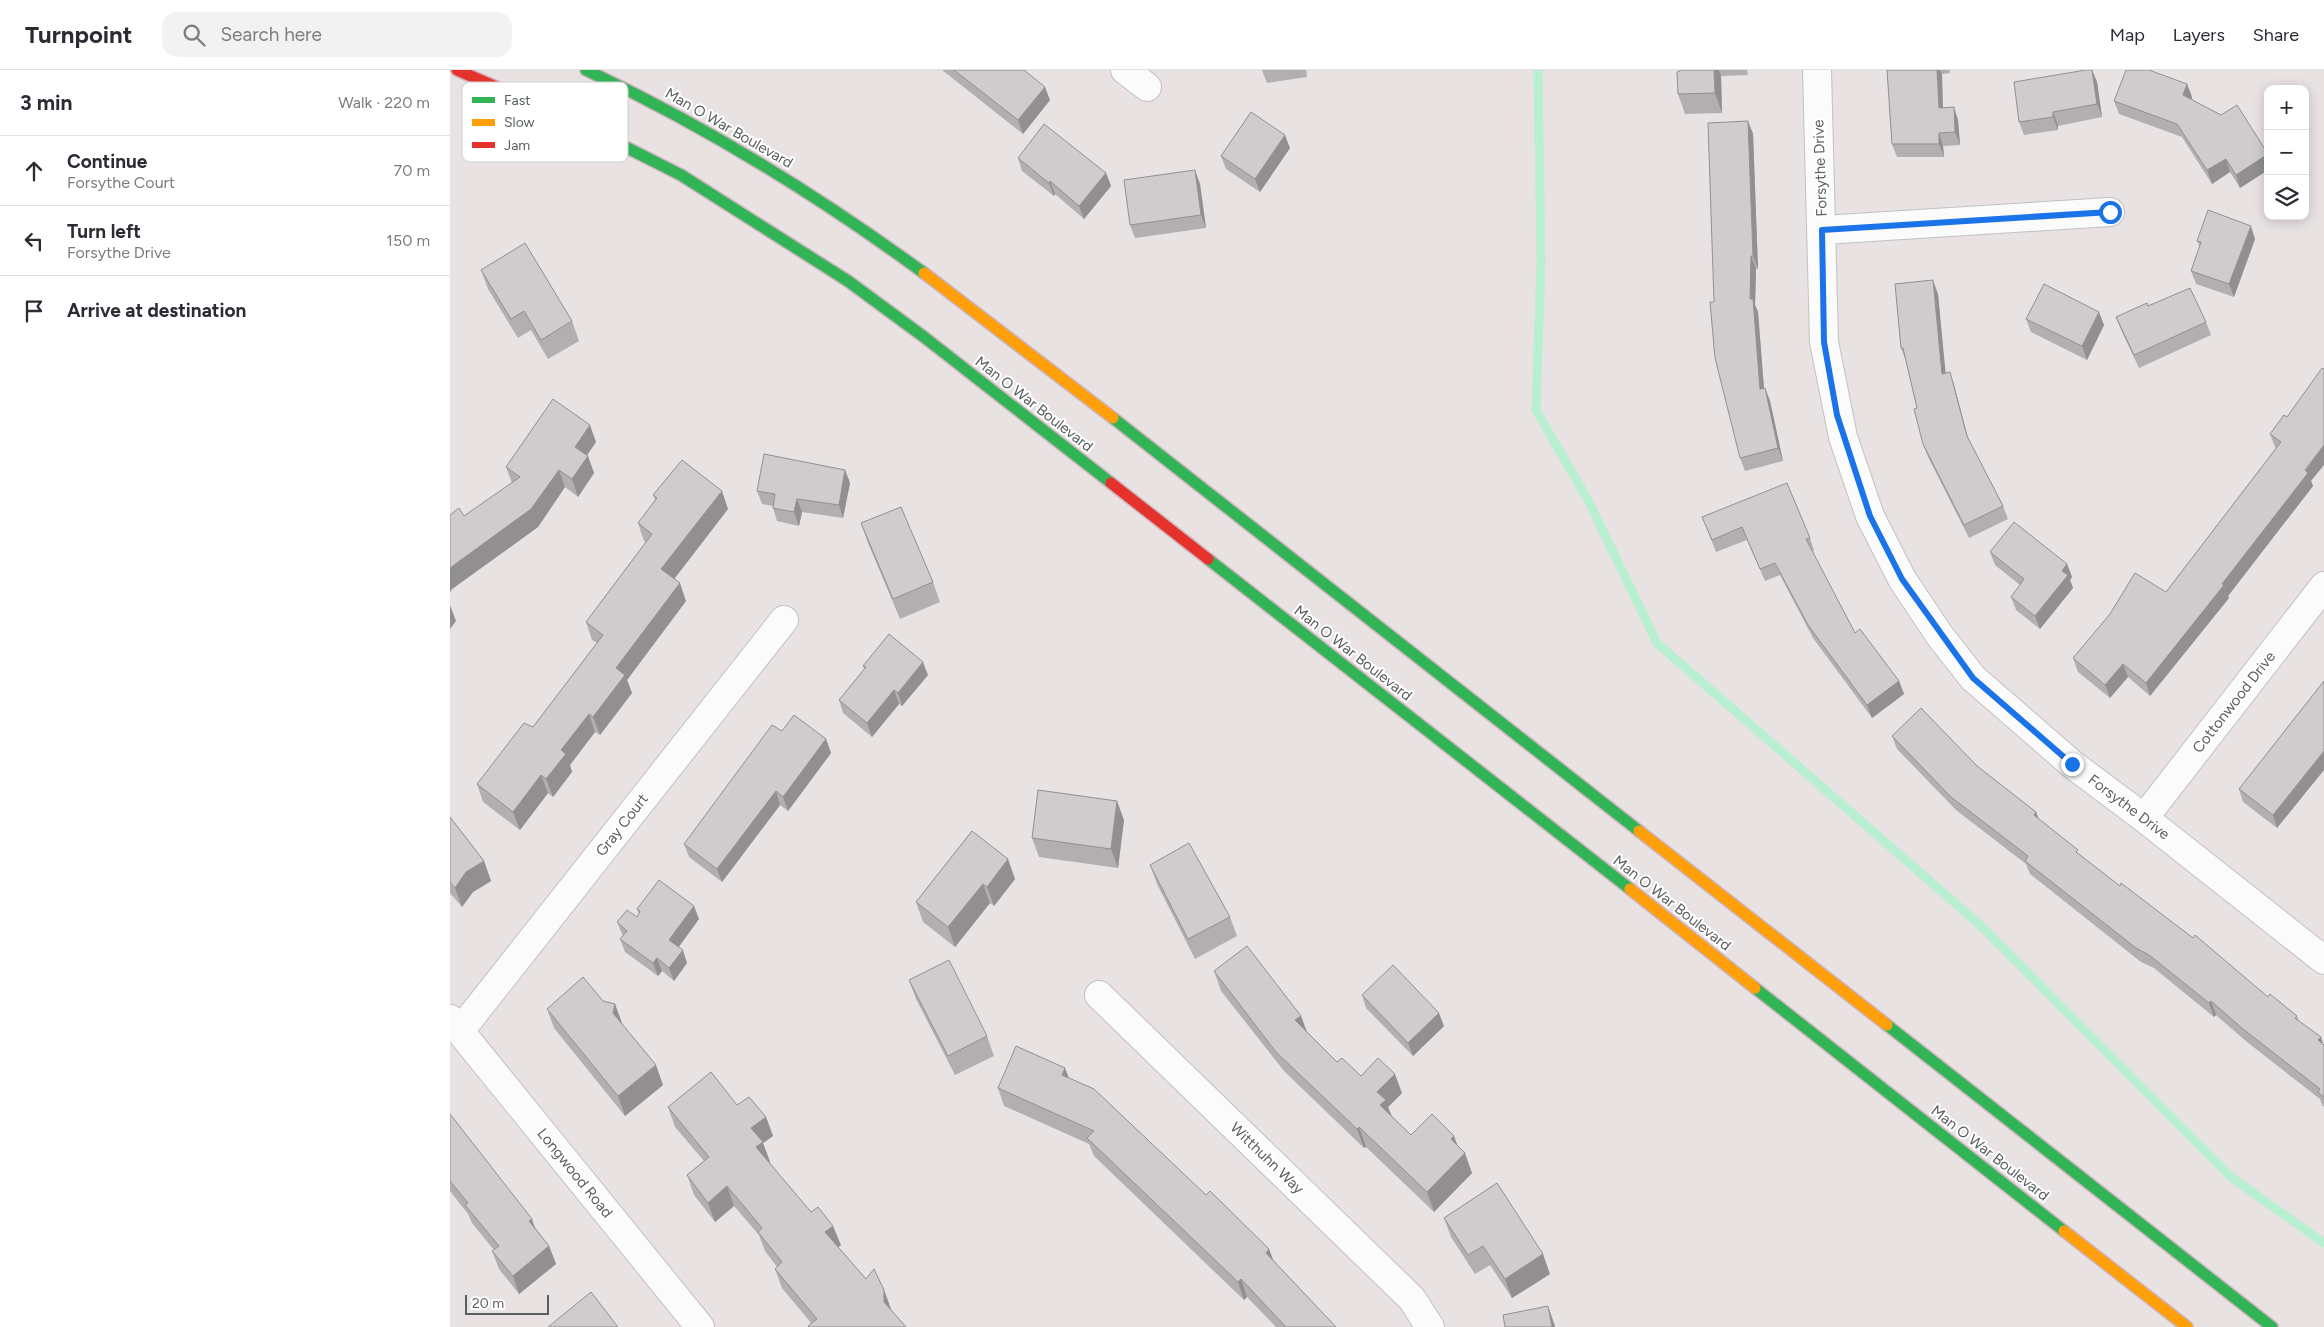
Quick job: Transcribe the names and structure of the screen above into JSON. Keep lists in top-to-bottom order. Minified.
{"streets":{"main road":["Man O War Boulevard"],"street":["Forsythe Drive","Cottonwood Drive","Gray Court","Witthuhn Way","Longwood Road"]},"crossings":[["Forsythe Drive","Cottonwood Drive"],["Gray Court","Longwood Road"]],"legend":["Fast","Slow","Jam"],"scale_bar":"20 m","page":{"header":"Turnpoint","search":"Search here","nav":["Map","Layers","Share"],"heading":["3 min","Walk · 220 m"],"map_buttons":["+","−"],"list":[["Continue","Forsythe Court","70 m"],["Turn left","Forsythe Drive","150 m"],"Arrive at destination"],"scale":"20 m"}}
